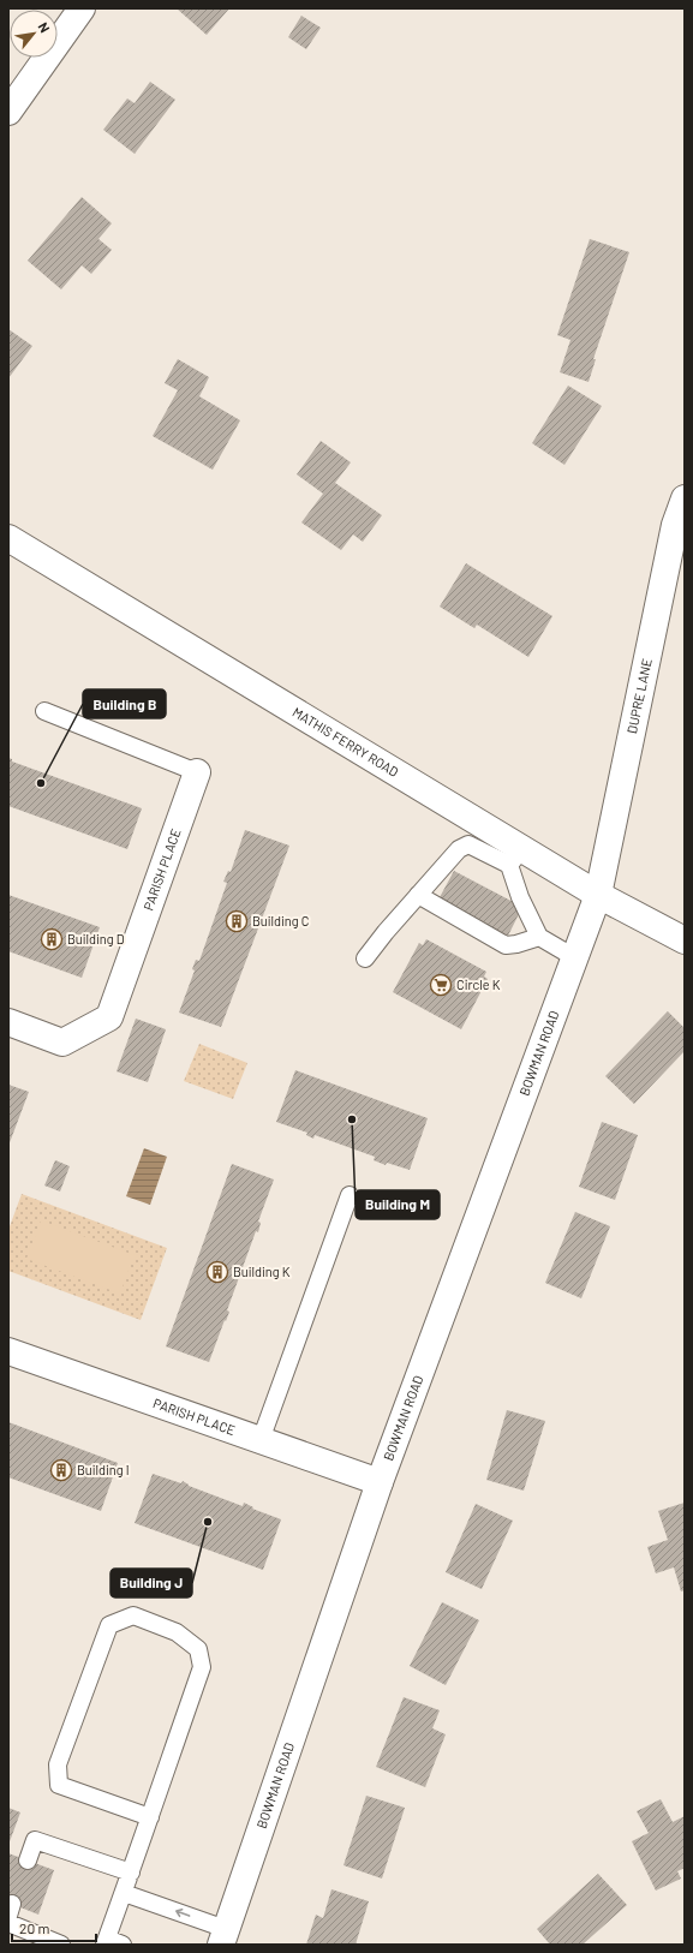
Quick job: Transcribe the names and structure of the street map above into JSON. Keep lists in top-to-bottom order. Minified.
{"streets":{"main road":["DUPRE LANE","MATHIS FERRY ROAD","PARISH PLACE","BOWMAN ROAD"]},"crossings":[["DUPRE LANE","MATHIS FERRY ROAD"],["DUPRE LANE","BOWMAN ROAD"],["MATHIS FERRY ROAD","BOWMAN ROAD"],["PARISH PLACE","BOWMAN ROAD"]],"places":{"other":["Building B","Building M","Building J"],"building":["Building C","Building D","Building K","Building I"],"supermarket":["Circle K"]},"scale_bar":"20 m","north":"top right"}
